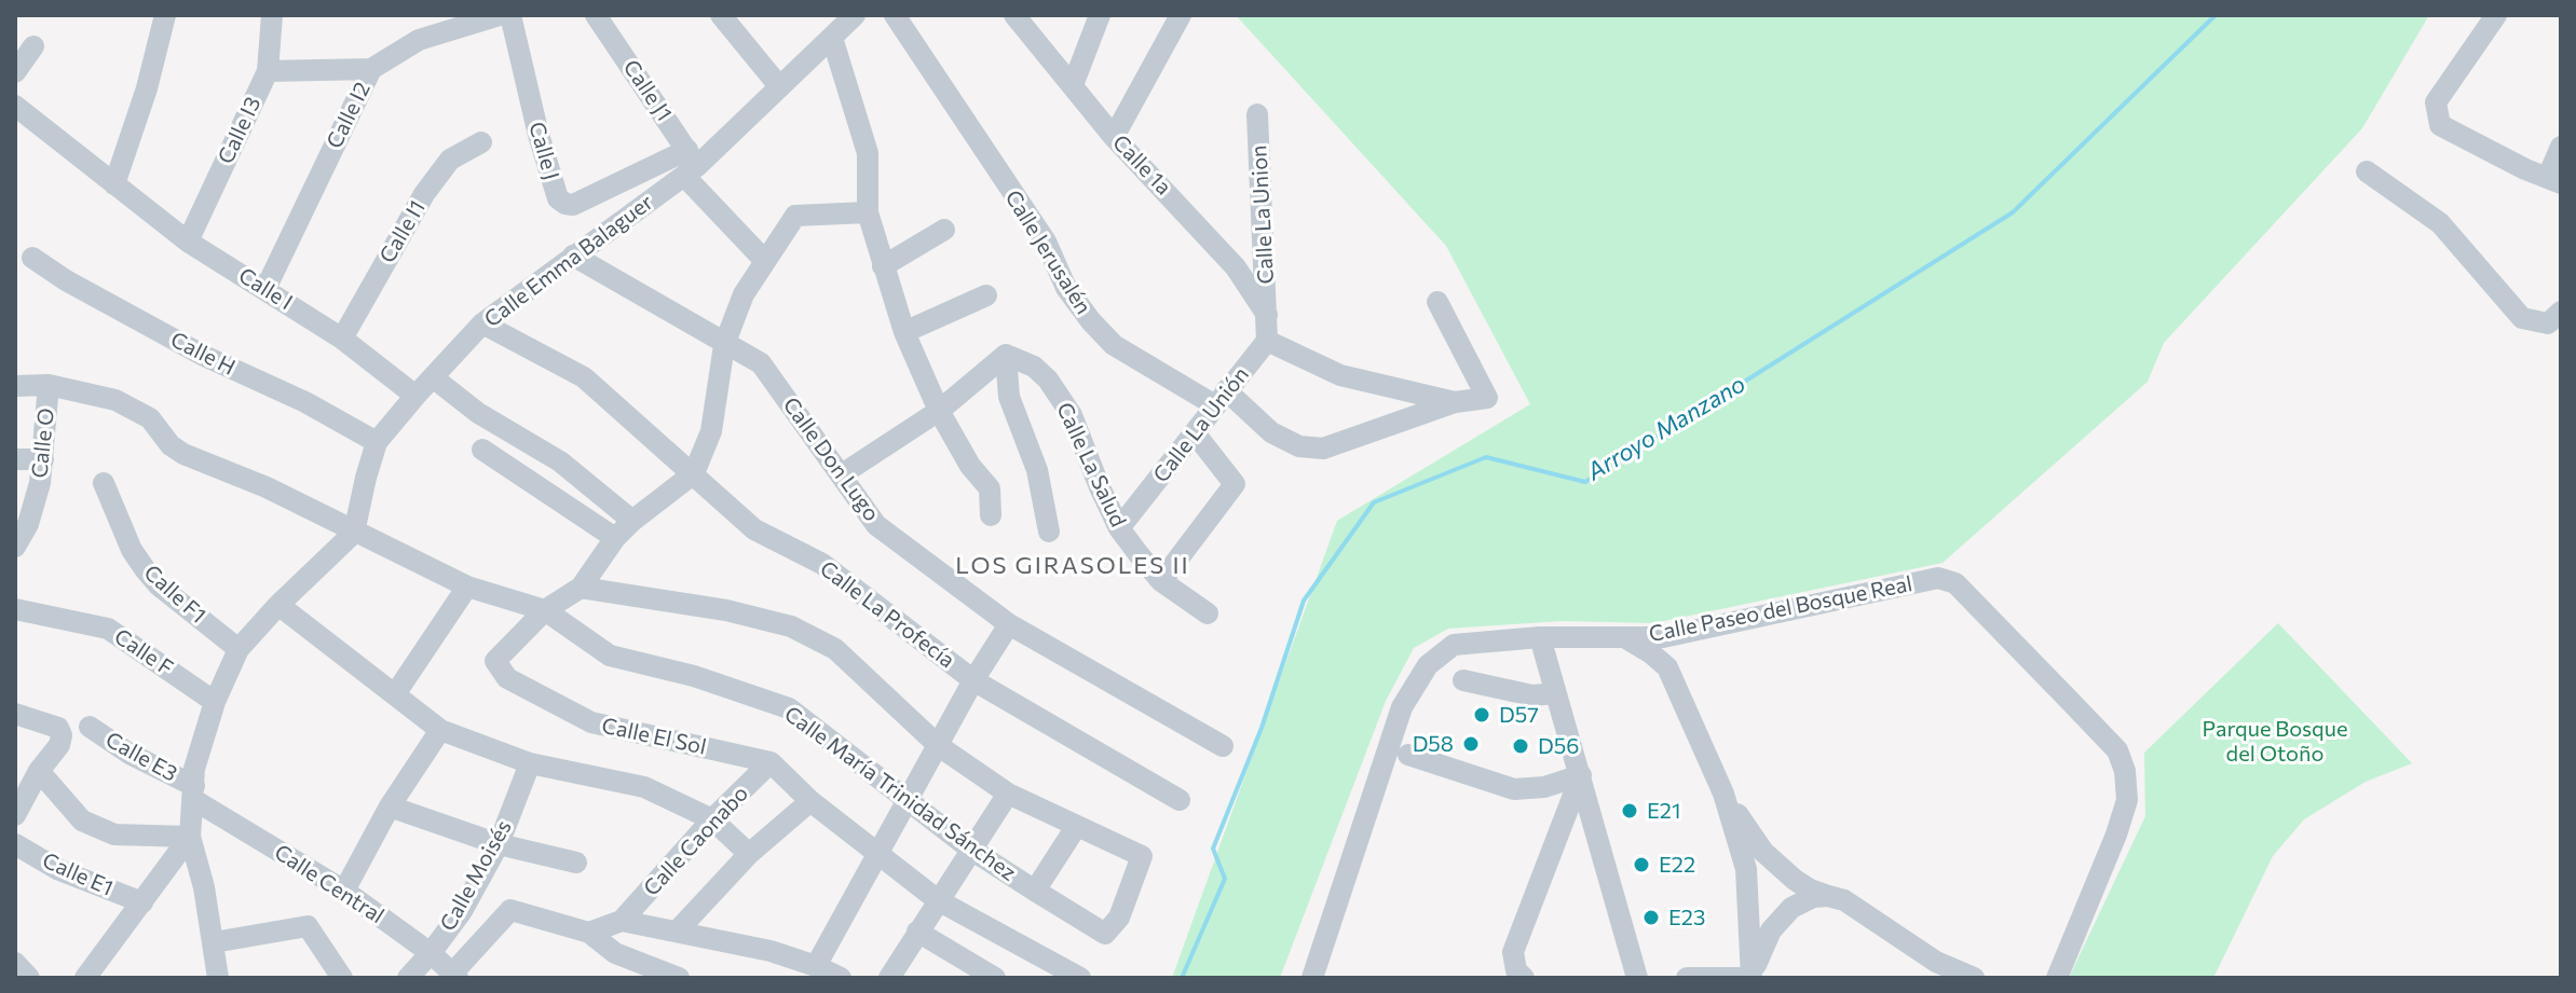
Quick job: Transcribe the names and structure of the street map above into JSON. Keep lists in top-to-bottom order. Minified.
{"streets":{"street":["Calle J1","Calle I2","Calle I3","Calle J","Calle 1a","Calle La Union","Calle I1","Calle Jerusalén","Calle Emma Balaguer","Calle I","Calle H","Calle La Unión","Calle O","Calle Don Lugo","Calle La Salud","Calle F1","Calle Paseo del Bosque Real","Calle La Profecía","Calle F","Calle El Sol","Calle E3","Calle María Trinidad Sánchez","Calle Caonabo","Calle E1","Calle Moisés","Calle Central"]},"crossings":[["Calle J1","Calle J"],["Calle J1","Calle Emma Balaguer"],["Calle I2","Calle I"],["Calle I3","Calle I"],["Calle J","Calle Emma Balaguer"],["Calle 1a","Calle La Union"],["Calle I1","Calle I"],["Calle Jerusalén","Calle La Unión"],["Calle Emma Balaguer","Calle I"],["Calle Emma Balaguer","Calle H"],["Calle Emma Balaguer","Calle Don Lugo"],["Calle Emma Balaguer","Calle La Profecía"],["Calle Emma Balaguer","Calle María Trinidad Sánchez"],["Calle La Unión","Calle La Salud"],["Calle O","Calle María Trinidad Sánchez"],["Calle La Profecía","Calle El Sol"],["Calle El Sol","Calle María Trinidad Sánchez"],["Calle El Sol","Calle Caonabo"],["Calle E3","Calle Central"],["Calle Moisés","Calle Central"]],"districts":["LOS GIRASOLES II"],"water":["Arroyo Manzano"],"parks":["Parque Bosque del Otoño"],"places":["D57","D58","D56","E21","E22","E23"]}
